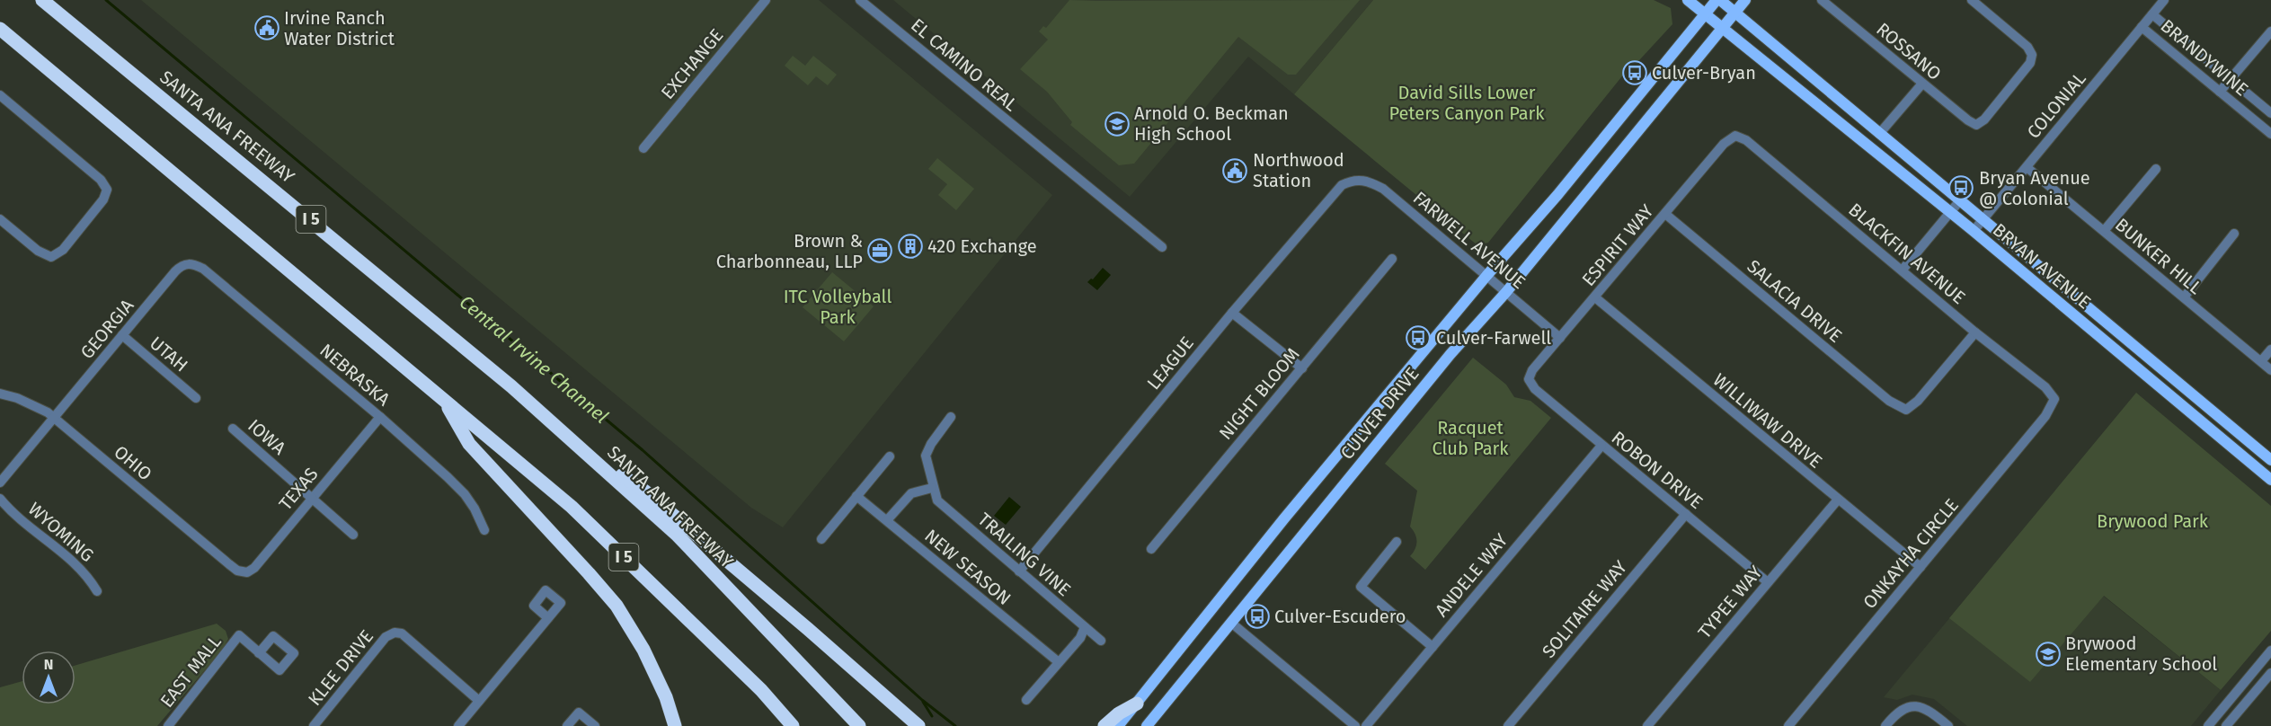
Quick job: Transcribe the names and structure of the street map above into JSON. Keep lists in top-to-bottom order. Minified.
{"streets":{"highway":["SANTA ANA FREEWAY","I 5"],"main road":["BRYAN AVENUE","CULVER DRIVE"],"street":["ROSSANO","BRANDYWINE","EXCHANGE","EL CAMINO REAL","COLONIAL","FARWELL AVENUE","ESPIRIT WAY","BLACKFIN AVENUE","BUNKER HILL","SALACIA DRIVE","GEORGIA","UTAH","LEAGUE","NEBRASKA","NIGHT BLOOM","WILLIWAW DRIVE","IOWA","OHIO","ROBON DRIVE","TEXAS","WYOMING","ONKAYHA CIRCLE","TRAILING VINE","NEW SEASON","ANDELE WAY","TYPEE WAY","SOLITAIRE WAY","KLEE DRIVE","EAST MALL"]},"crossings":[["BRANDYWINE","COLONIAL"],["COLONIAL","BUNKER HILL"],["COLONIAL","BRYAN AVENUE"],["FARWELL AVENUE","ESPIRIT WAY"],["FARWELL AVENUE","LEAGUE"],["FARWELL AVENUE","CULVER DRIVE"],["ESPIRIT WAY","BLACKFIN AVENUE"],["ESPIRIT WAY","SALACIA DRIVE"],["ESPIRIT WAY","WILLIWAW DRIVE"],["ESPIRIT WAY","ROBON DRIVE"],["BLACKFIN AVENUE","SALACIA DRIVE"],["BLACKFIN AVENUE","ONKAYHA CIRCLE"],["BRYAN AVENUE","CULVER DRIVE"],["GEORGIA","UTAH"],["GEORGIA","NEBRASKA"],["GEORGIA","OHIO"],["LEAGUE","TRAILING VINE"],["NEBRASKA","TEXAS"],["WILLIWAW DRIVE","ONKAYHA CIRCLE"],["WILLIWAW DRIVE","TYPEE WAY"],["IOWA","TEXAS"],["OHIO","TEXAS"],["ROBON DRIVE","ANDELE WAY"],["ROBON DRIVE","TYPEE WAY"],["ROBON DRIVE","SOLITAIRE WAY"]],"water":["Central Irvine Channel"],"parks":["David Sills Lower Peters Canyon Park","ITC Volleyball Park","Racquet Club Park","Brywood Park"],"places":{"public building":["Irvine Ranch Water District","Northwood Station"],"bus stop":["Culver-Bryan","Bryan Avenue @ Colonial","Culver-Farwell","Culver-Escudero"],"school or university":["Arnold O. Beckman High School","Brywood Elementary School"],"building":["420 Exchange"],"office":["Brown & Charbonneau, LLP"]},"north":"top"}
